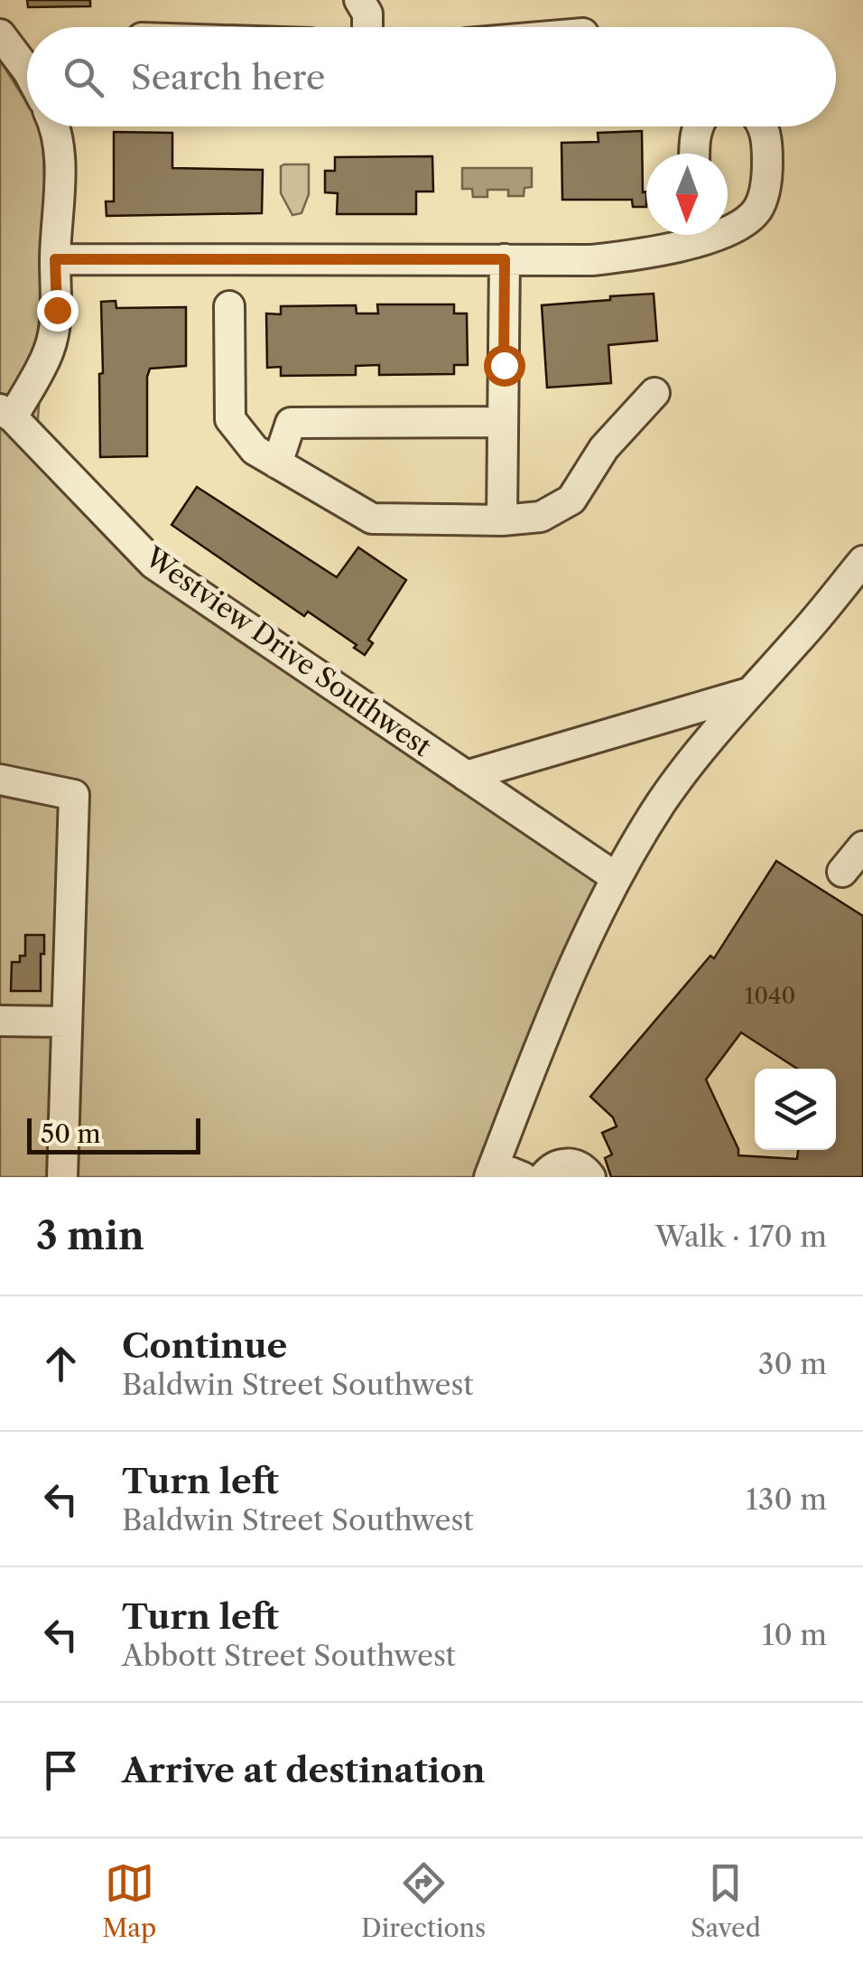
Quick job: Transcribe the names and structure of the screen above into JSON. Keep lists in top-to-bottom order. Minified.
{"streets":{"street":["Westview Drive Southwest"]},"house_numbers":["1040"],"scale_bar":"50 m","north":"bottom","page":{"search":"Search here","scale":"50 m","heading":["3 min","Walk · 170 m"],"list":[["Continue","Baldwin Street Southwest","30 m"],["Turn left","Baldwin Street Southwest","130 m"],["Turn left","Abbott Street Southwest","10 m"],"Arrive at destination"],"nav":["Map","Directions","Saved"]}}
